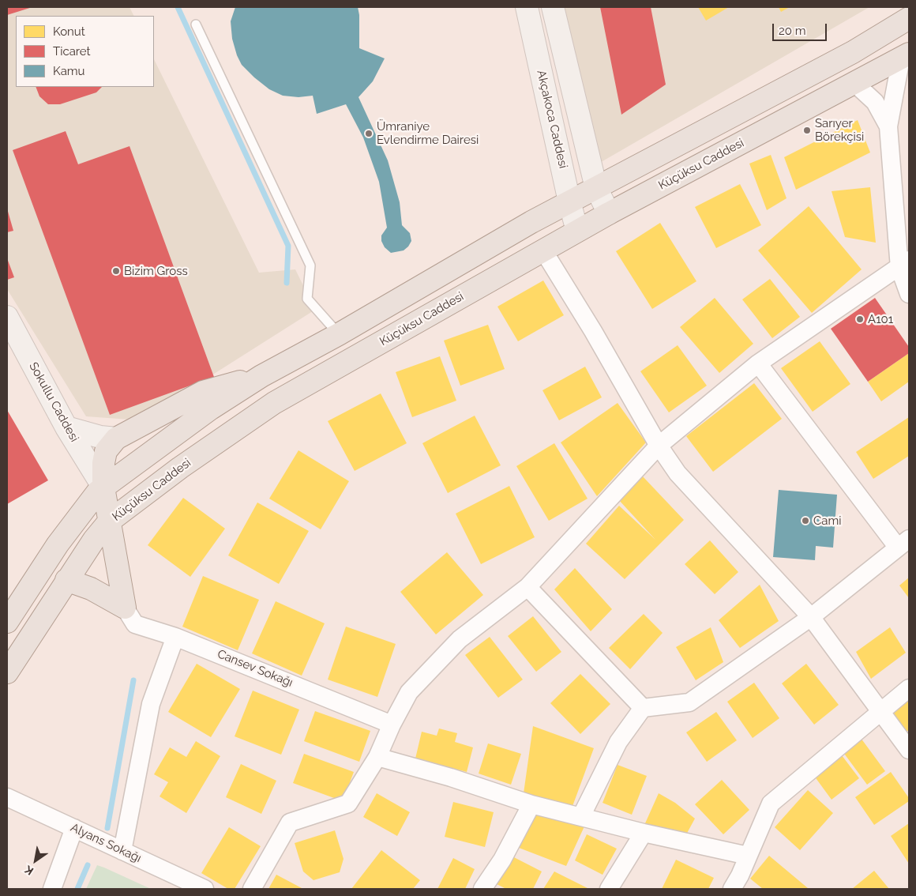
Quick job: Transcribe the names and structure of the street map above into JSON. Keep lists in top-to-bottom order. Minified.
{"streets":{"main road":["Küçüksu Caddesi"],"street":["Akçakoca Caddesi","Sokullu Caddesi","Cansev Sokağı","Alyans Sokağı"]},"crossings":[["Akçakoca Caddesi","Küçüksu Caddesi"]],"places":["Sarıyer Börekçisi","Ümraniye Evlendirme Dairesi","Bizim Gross","A101","Cami"],"legend":["Konut","Ticaret","Kamu"],"scale_bar":"20 m","north":"bottom left"}
